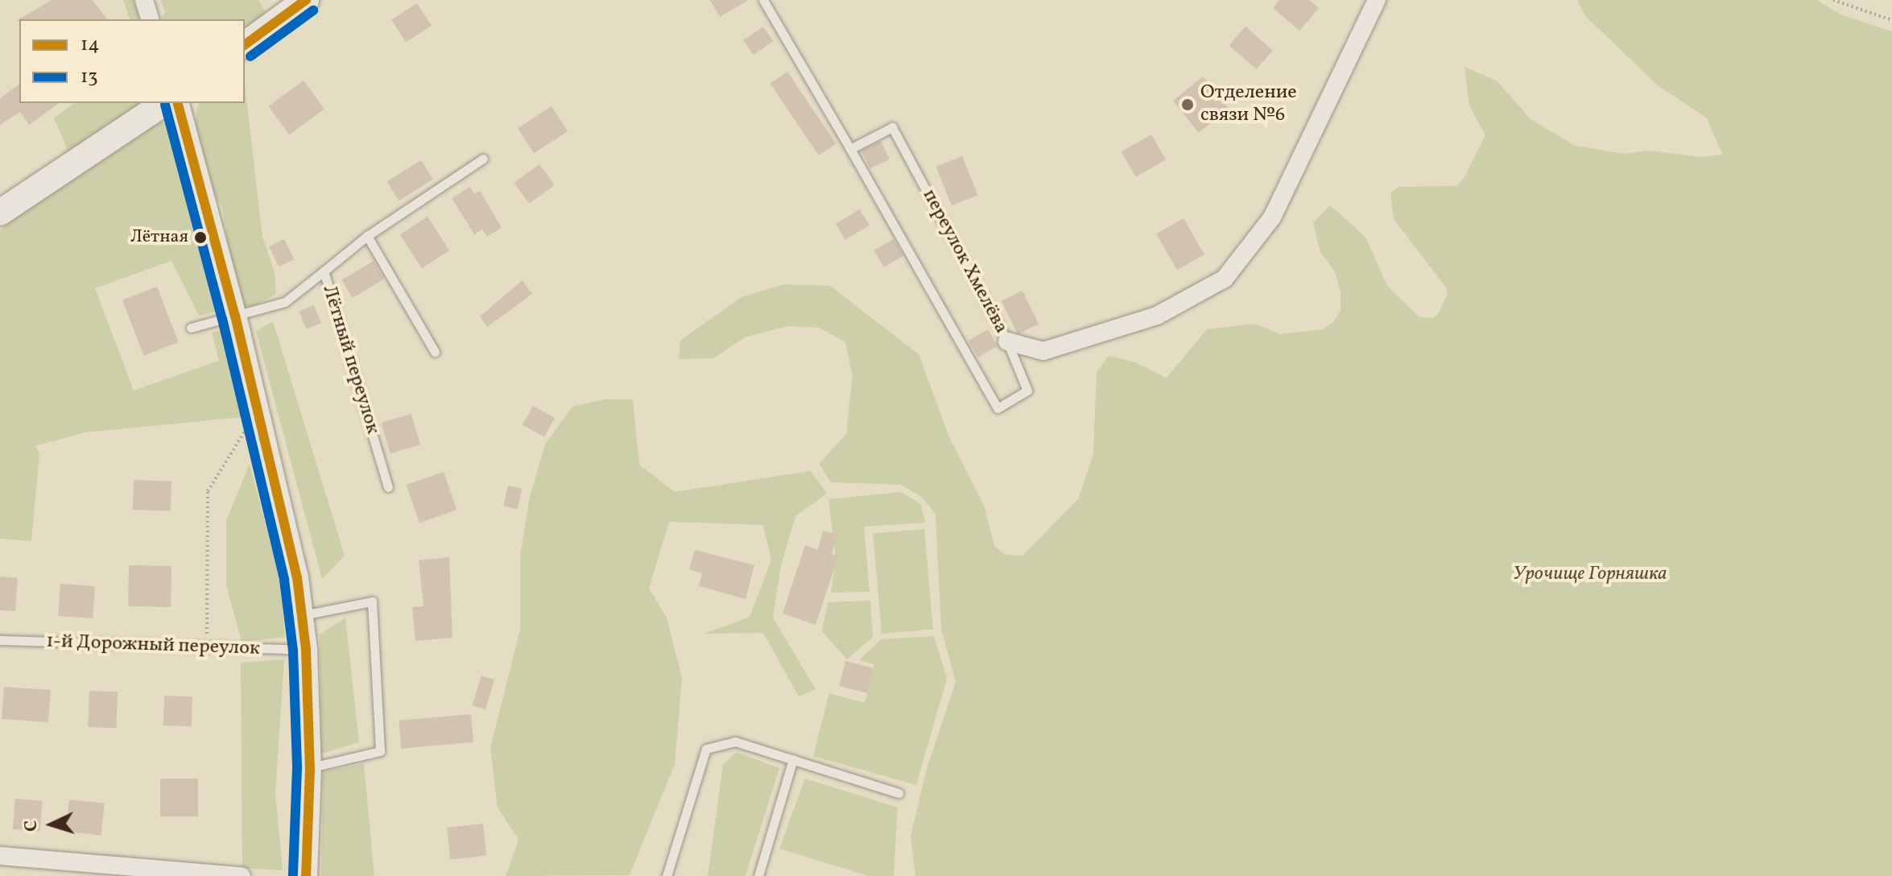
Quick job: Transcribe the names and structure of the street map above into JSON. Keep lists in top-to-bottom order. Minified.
{"streets":{"street":["переулок Хмелёва"],"lane":["Лётный переулок","1-й Дорожный переулок"]},"parks":["Урочище Горняшка"],"places":["Отделение связи №6","Лётная"],"lines":["transit line 14","transit line 13"],"legend":["14","13"],"north":"left"}
